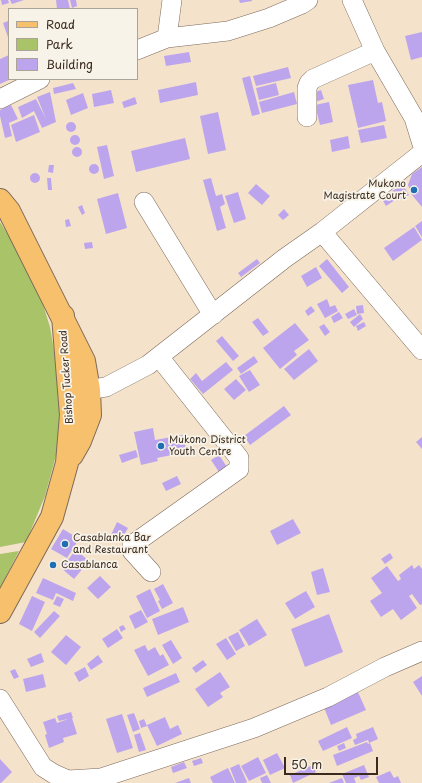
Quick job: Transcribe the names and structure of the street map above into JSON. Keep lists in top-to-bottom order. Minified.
{"streets":{"main road":["Bishop Tucker Road"]},"places":["Mukono Magistrate Court","Mukono District Youth Centre","Casablanka Bar and Restaurant","Casablanca"],"legend":["Road","Park","Building"],"scale_bar":"50 m"}
